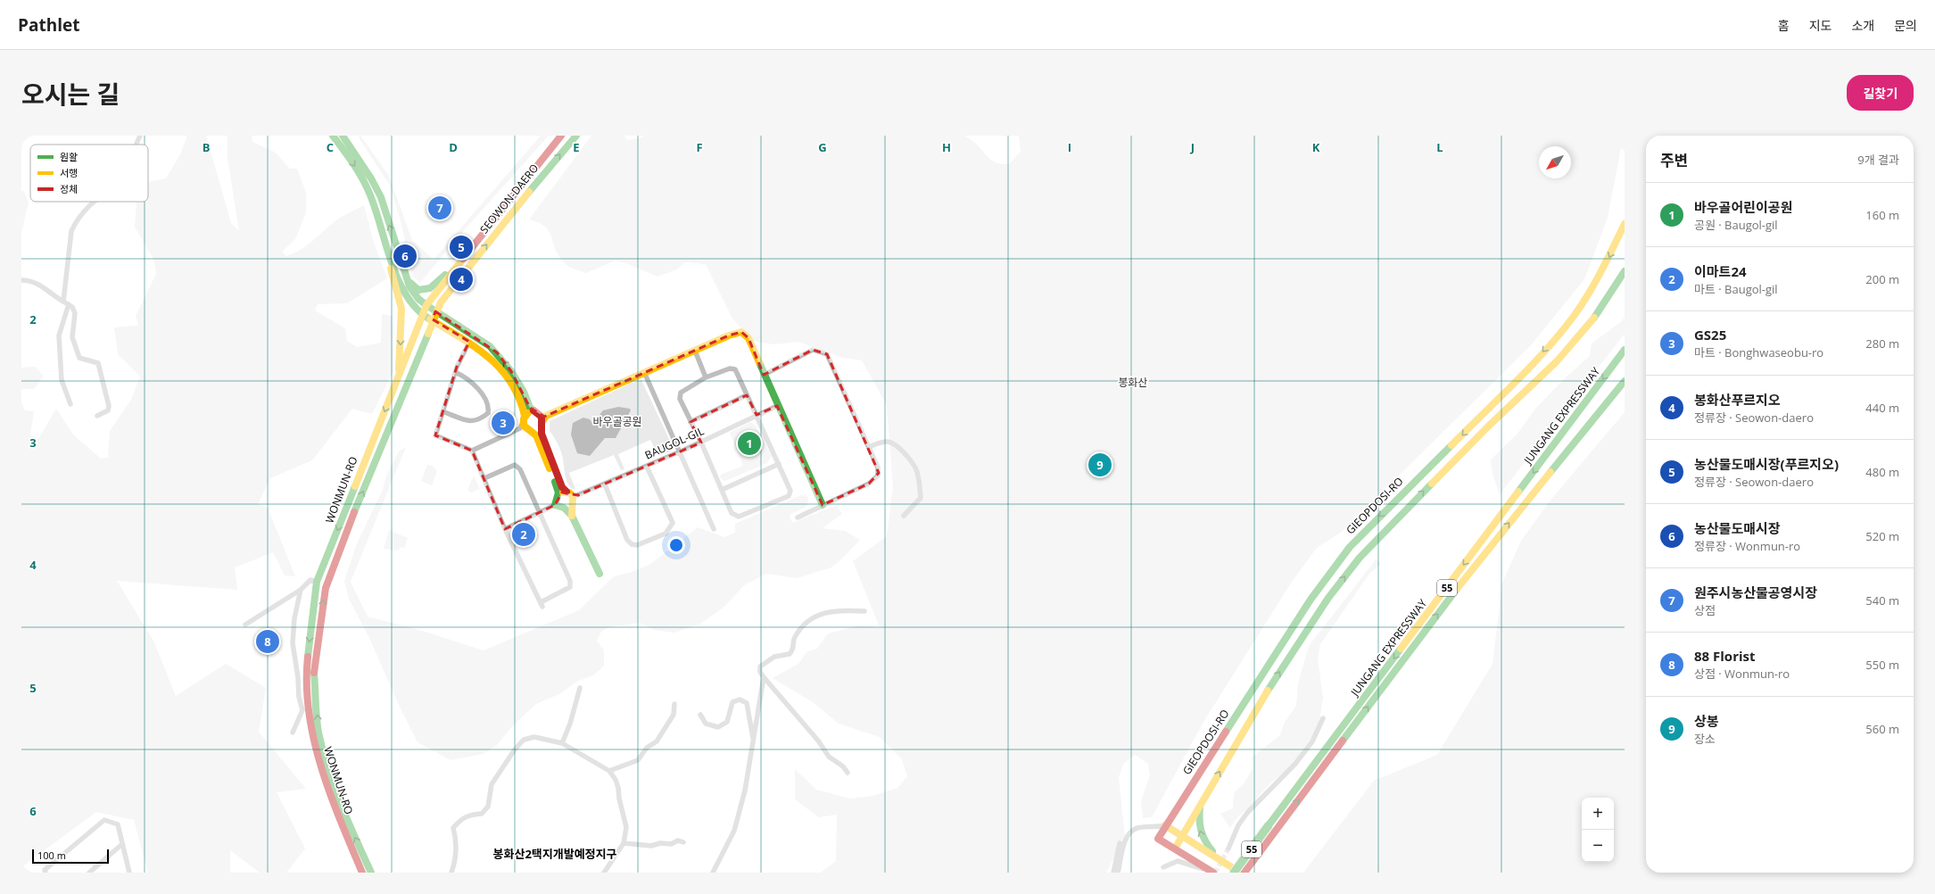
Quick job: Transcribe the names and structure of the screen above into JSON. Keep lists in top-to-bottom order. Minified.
{"streets":{"main road":["SEOWON-DAERO","JUNGANG EXPRESSWAY","WONMUN-RO","GIEOPDOSI-RO","55"],"street":["BAUGOL-GIL"]},"crossings":[["SEOWON-DAERO","WONMUN-RO"]],"districts":["봉화산2택지개발예정지구"],"parks":["봉화산","바우골공원"],"legend":["원활","서행","정체"],"scale_bar":"100 m","north":"bottom left","page":{"header":"Pathlet","nav":["홈","지도","소개","문의"],"title":"오시는 길","buttons":"길찾기","heading":["주변","9개 결과"],"list":[{"mark":"1","name":"바우골어린이공원","note":"공원 · Baugol-gil","value":"160 m"},{"mark":"2","name":"이마트24","note":"마트 · Baugol-gil","value":"200 m"},{"mark":"3","name":"GS25","note":"마트 · Bonghwaseobu-ro","value":"280 m"},{"mark":"4","name":"봉화산푸르지오","note":"정류장 · Seowon-daero","value":"440 m"},{"mark":"5","name":"농산물도매시장(푸르지오)","note":"정류장 · Seowon-daero","value":"480 m"},{"mark":"6","name":"농산물도매시장","note":"정류장 · Wonmun-ro","value":"520 m"},{"mark":"7","name":"원주시농산물공영시장","note":"상점","value":"540 m"},{"mark":"8","name":"88 Florist","note":"상점 · Wonmun-ro","value":"550 m"},{"mark":"9","name":"상봉","note":"장소","value":"560 m"}],"pins":["7","5","6","4","3","1","9","2","8"],"map_buttons":["+","−"],"scale":"100 m"},"grid":{"columns":["B","C","D","E","F","G","H","I","J","K","L"],"rows":["2","3","4","5","6"]}}
